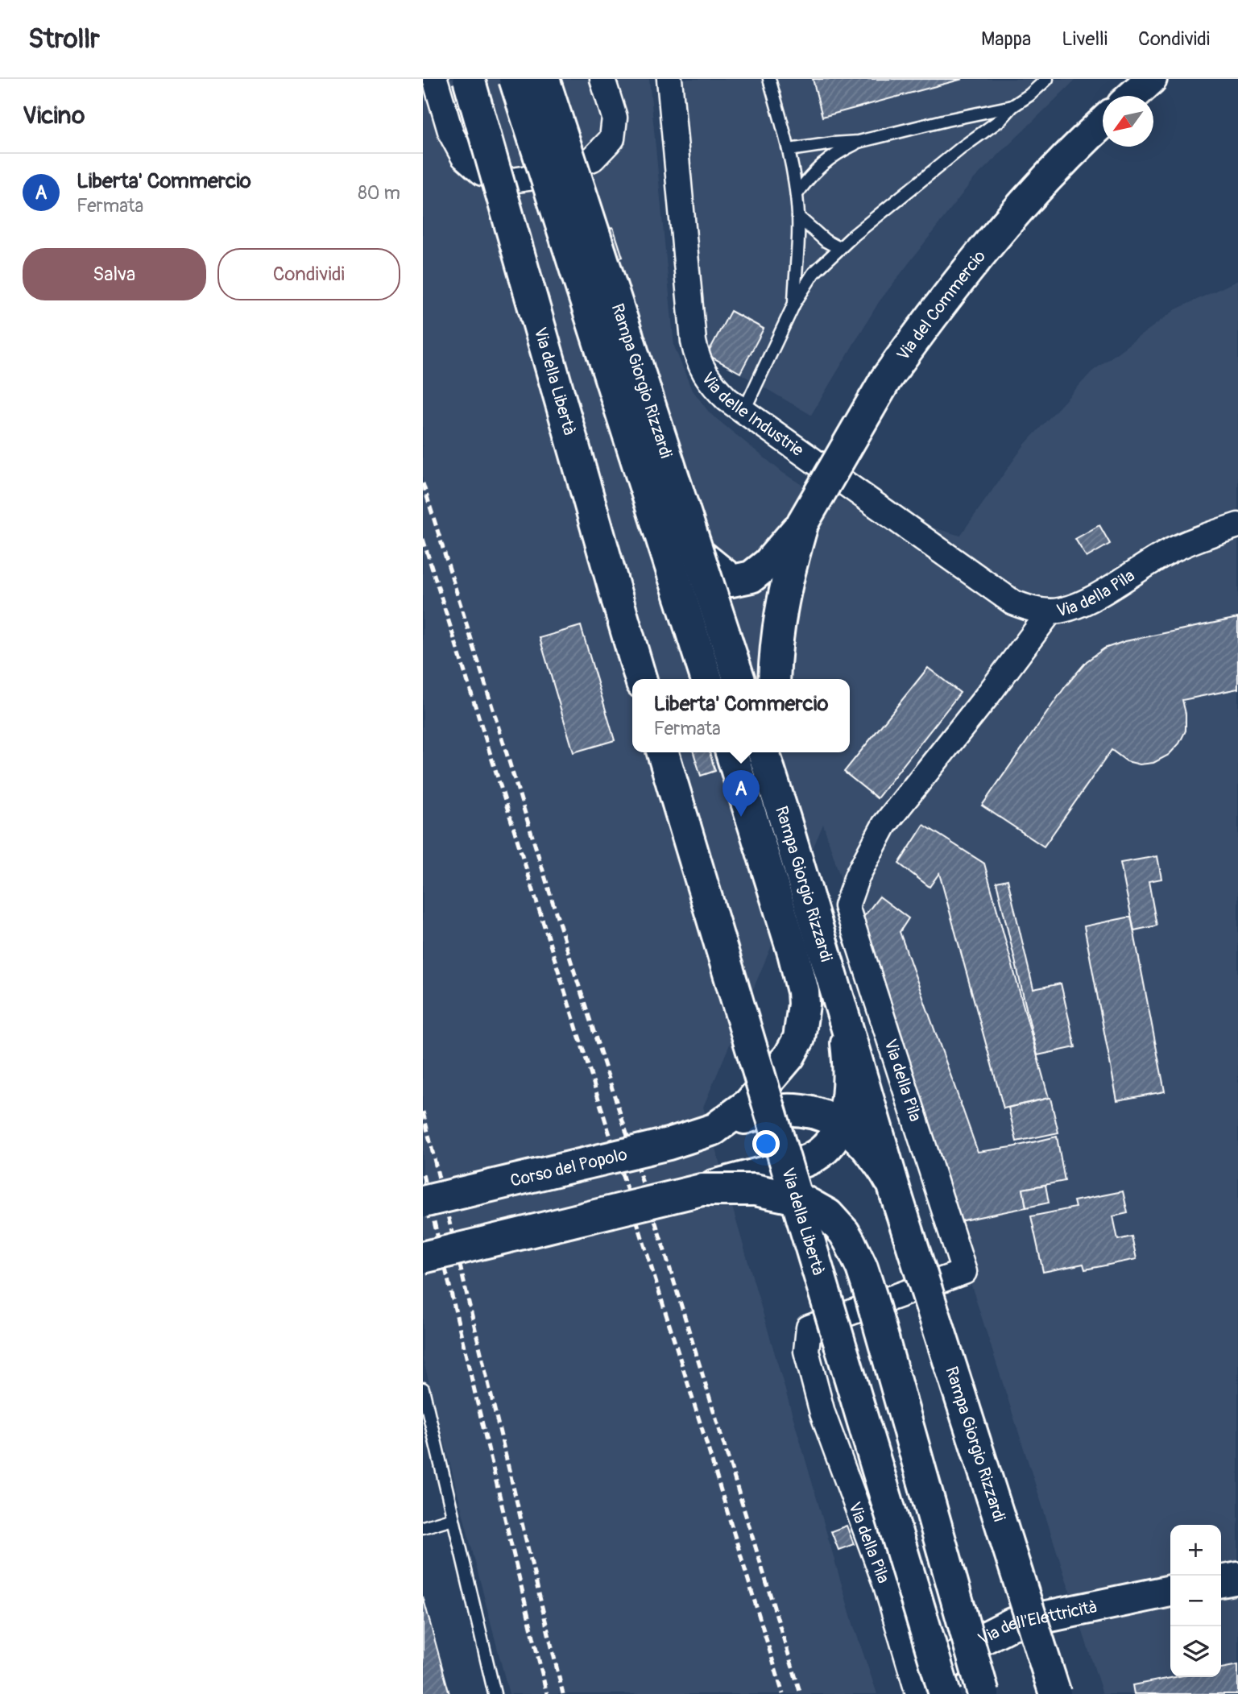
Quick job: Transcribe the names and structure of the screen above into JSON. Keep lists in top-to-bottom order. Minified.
{"streets":{"main road":["Via del Commercio","Via della Libertà","Rampa Giorgio Rizzardi","Corso del Popolo","Via dell'Elettricità"],"street":["Via delle Industrie","Via della Pila"]},"crossings":[["Via del Commercio","Rampa Giorgio Rizzardi"],["Rampa Giorgio Rizzardi","Corso del Popolo"],["Via delle Industrie","Via della Pila"],["Via della Pila","Via dell'Elettricità"]],"north":"bottom left","page":{"header":"Strollr","nav":["Mappa","Livelli","Condividi"],"heading":"Vicino","list":[{"mark":"A","name":"Liberta' Commercio","note":"Fermata","value":"80 m"}],"buttons":["Salva","Condividi"],"popup":["Liberta' Commercio","Fermata"],"pins":"A","map_buttons":["+","−"]}}
